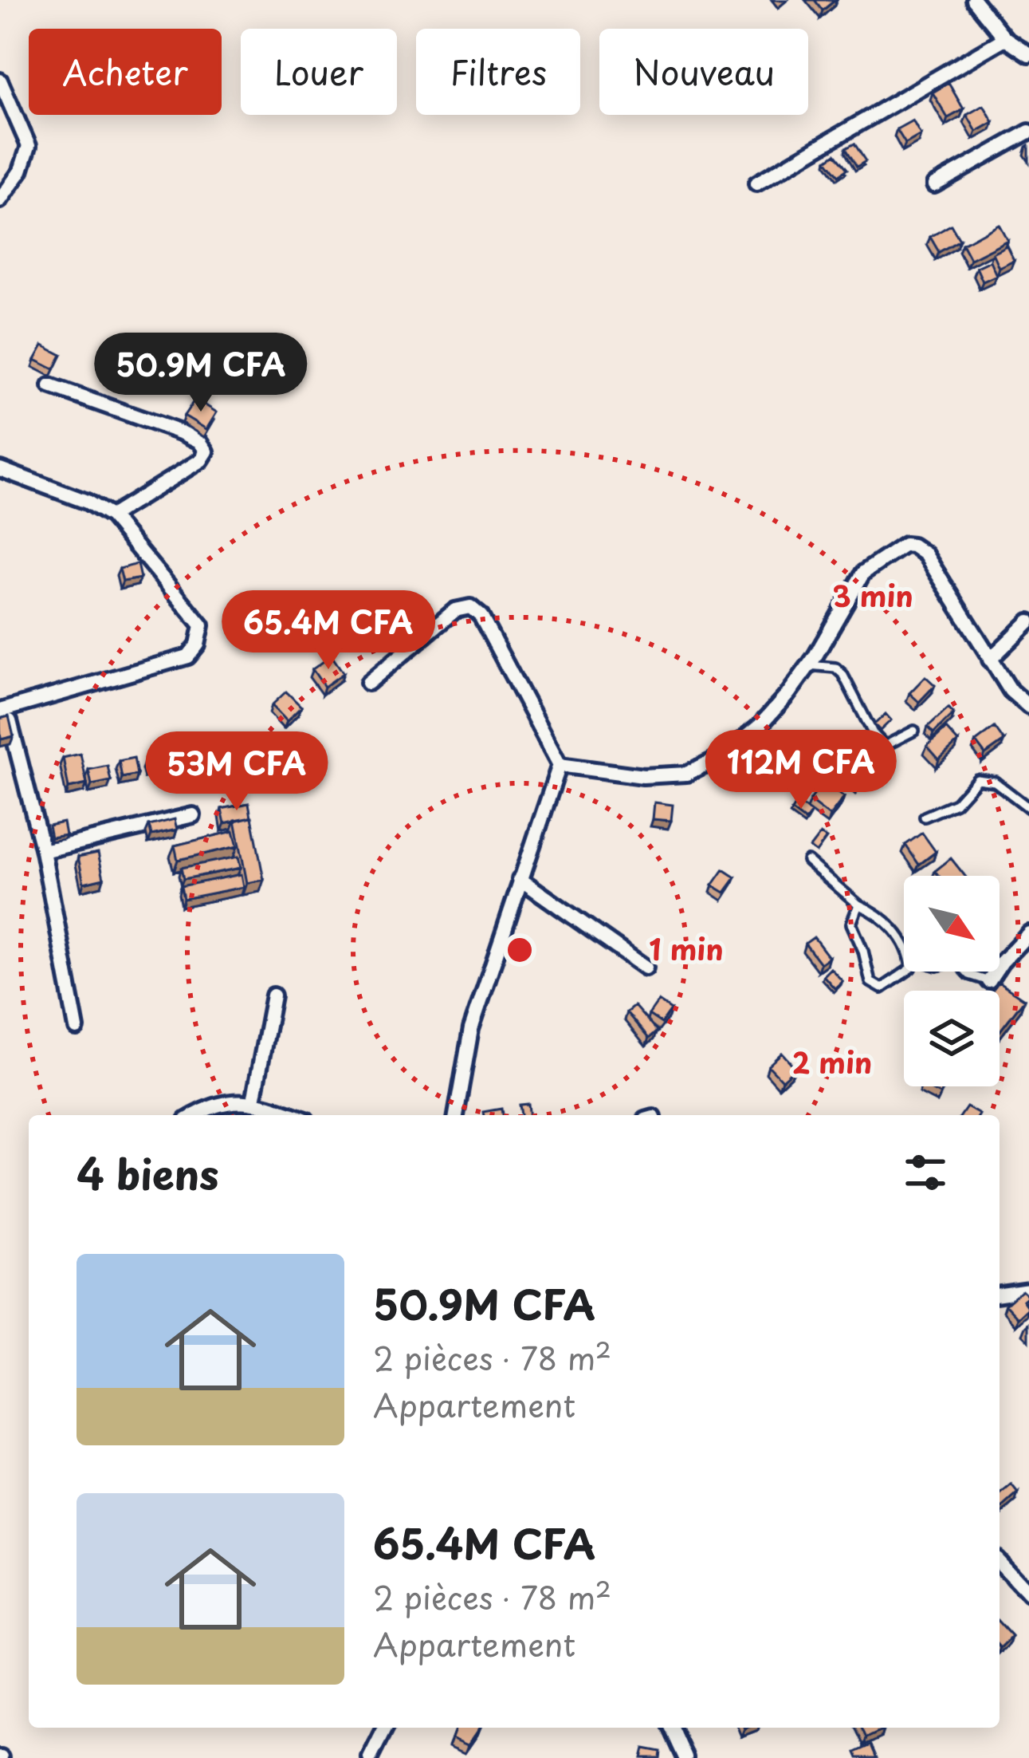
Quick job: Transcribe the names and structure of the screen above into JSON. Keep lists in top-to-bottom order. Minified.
{"north":"bottom right","page":{"chip":["Acheter","Louer","Filtres","Nouveau"],"price":["50.9M CFA","65.4M CFA","112M CFA","53M CFA"],"heading":"4 biens","list":[{"name":"50.9M CFA","note":"2 pièces · 78 m² · Appartement"},{"name":"65.4M CFA","note":"2 pièces · 78 m² · Appartement"}]},"rings":["3 min","1 min","2 min"]}
